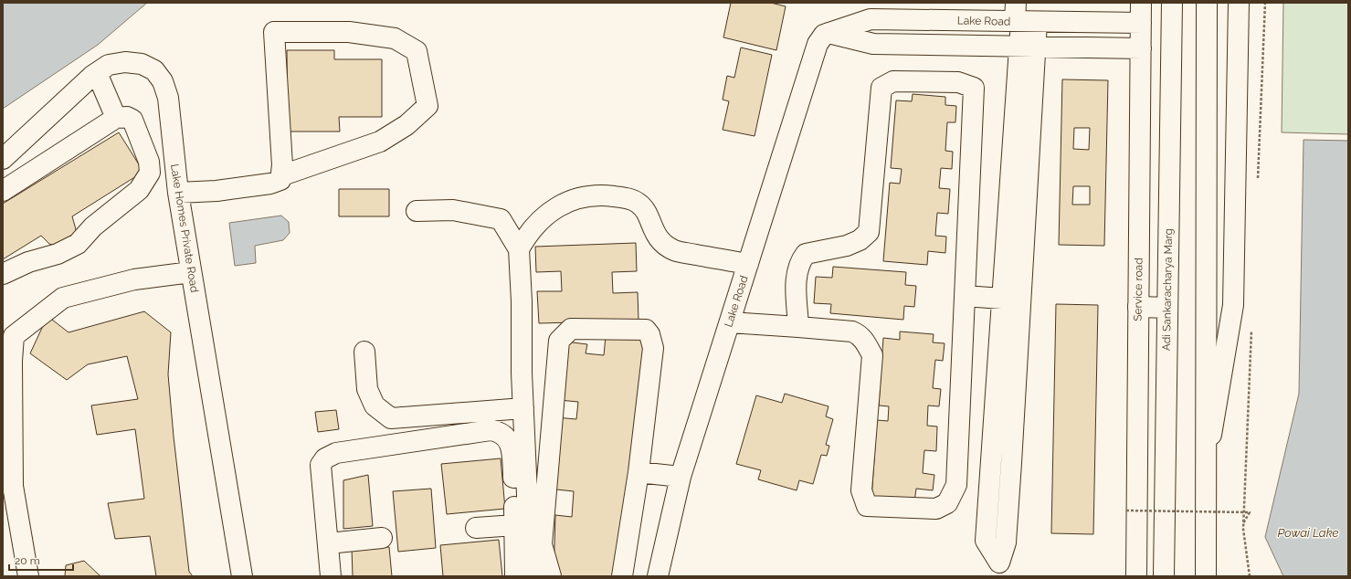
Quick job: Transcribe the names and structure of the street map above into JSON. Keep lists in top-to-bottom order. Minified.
{"streets":{"street":["Lake Road","Lake Homes Private Road","Service road","Adi Sankaracharya Marg"]},"crossings":[["Lake Road","Service road"]],"water":["Powai Lake"],"scale_bar":"20 m"}
